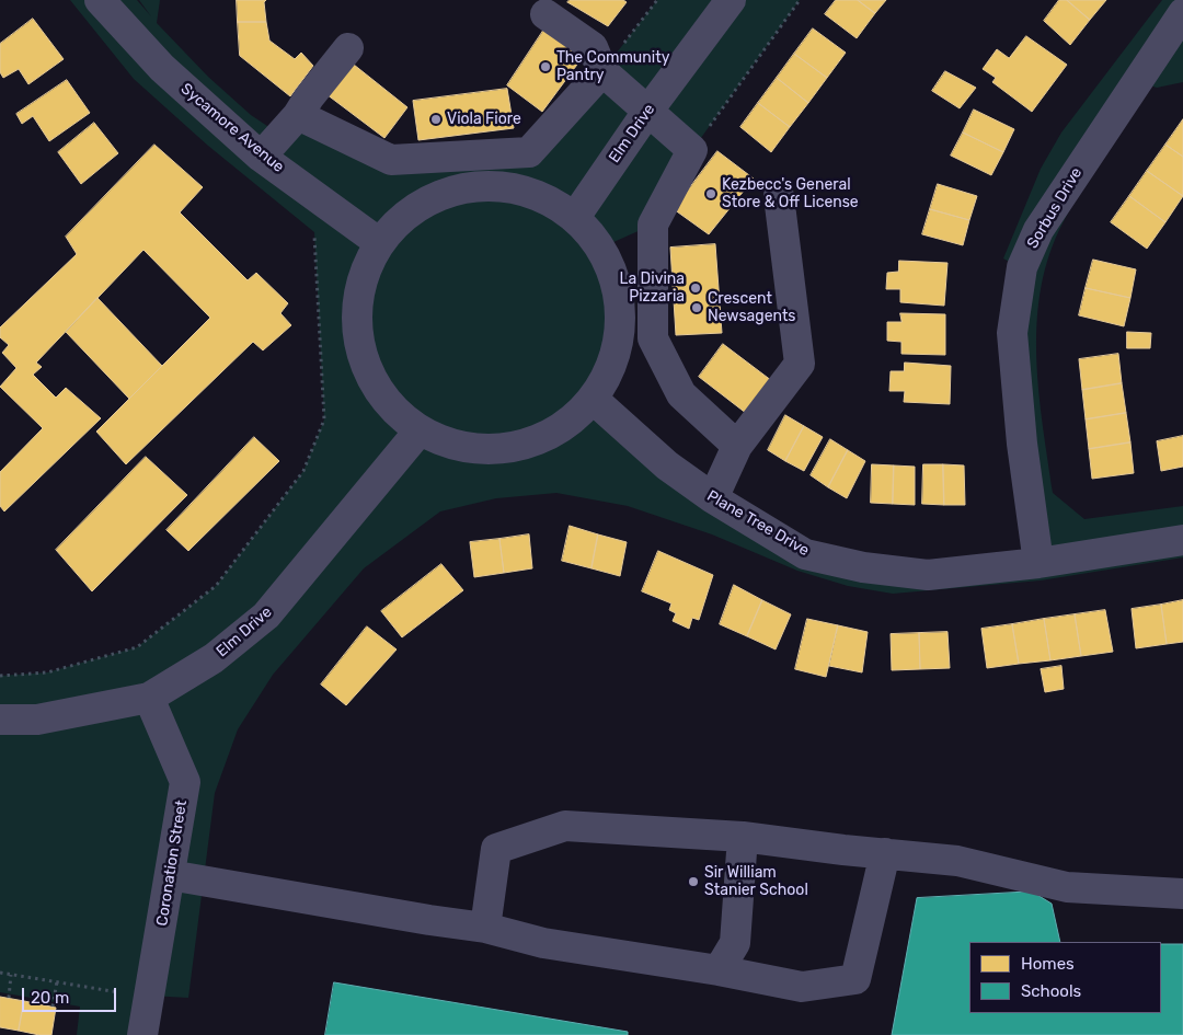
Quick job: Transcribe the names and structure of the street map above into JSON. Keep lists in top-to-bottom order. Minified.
{"streets":{"street":["Sycamore Avenue","Elm Drive","Sorbus Drive","Plane Tree Drive","Coronation Street"]},"crossings":[["Elm Drive","Coronation Street"],["Sorbus Drive","Plane Tree Drive"]],"places":["The Community Pantry","Viola Fiore","Kezbecc's General Store & Off License","La Divina Pizzaria","Crescent Newsagents","Sir William Stanier School"],"legend":["Homes","Schools"],"scale_bar":"20 m"}
